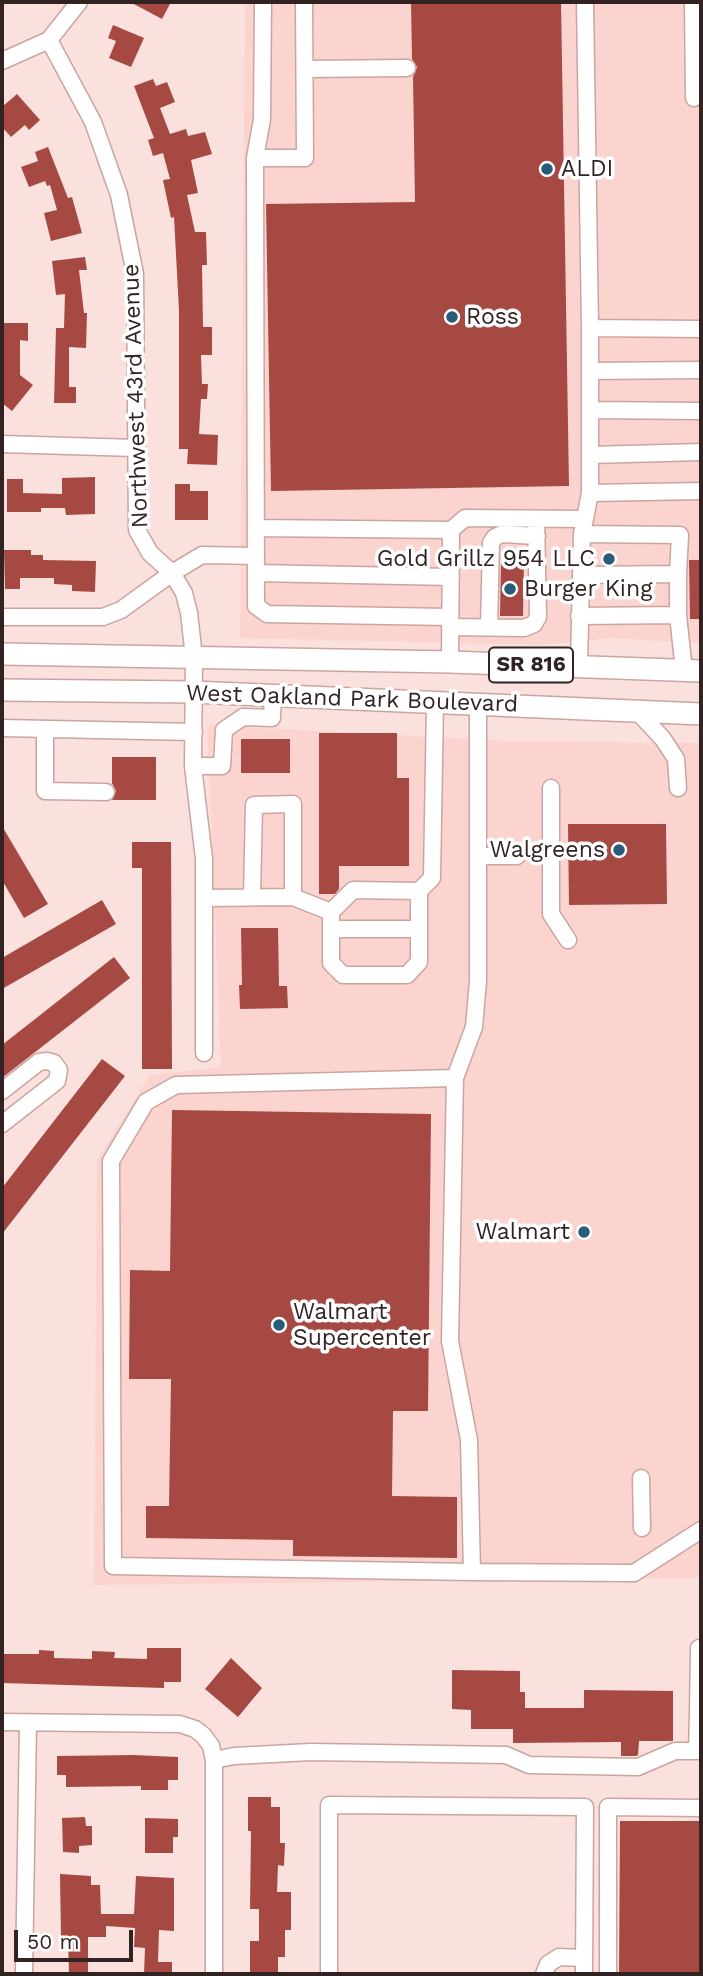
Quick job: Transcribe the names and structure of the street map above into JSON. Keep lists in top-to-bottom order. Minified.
{"streets":{"main road":["SR 816","West Oakland Park Boulevard"],"street":["Northwest 43rd Avenue"]},"crossings":[["Northwest 43rd Avenue","West Oakland Park Boulevard"]],"places":["ALDI","Ross","Gold Grillz 954 LLC","Burger King","Walgreens","Walmart","Walmart Supercenter"],"scale_bar":"50 m"}
